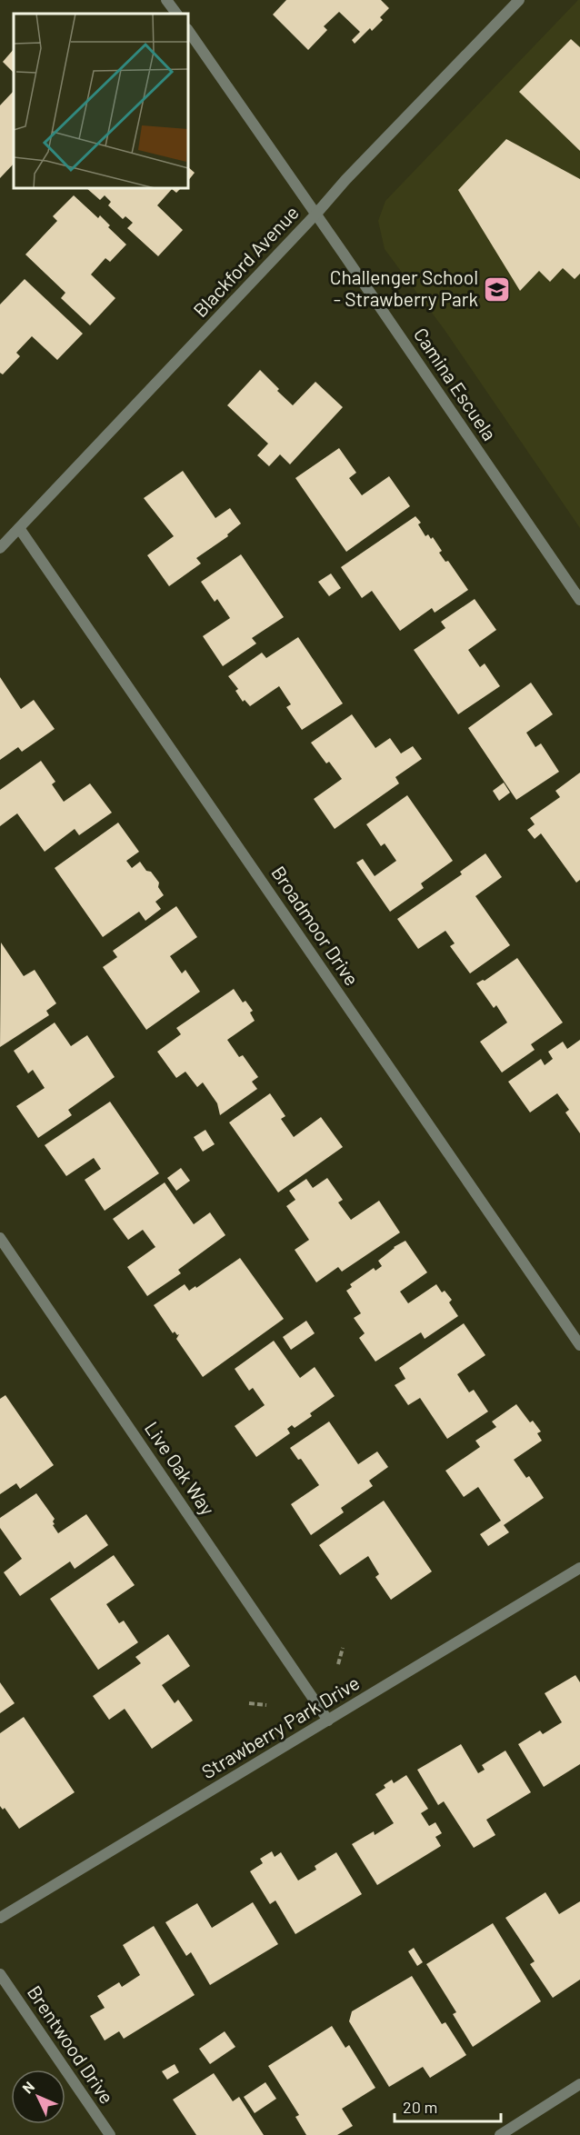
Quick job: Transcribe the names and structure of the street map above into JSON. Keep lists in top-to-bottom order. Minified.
{"streets":{"street":["Blackford Avenue","Camina Escuela","Broadmoor Drive","Live Oak Way","Strawberry Park Drive","Brentwood Drive"]},"crossings":[["Blackford Avenue","Camina Escuela"],["Blackford Avenue","Broadmoor Drive"],["Live Oak Way","Strawberry Park Drive"]],"places":{"school or university":["Challenger School - Strawberry Park"]},"scale_bar":"20 m","north":"top left"}
